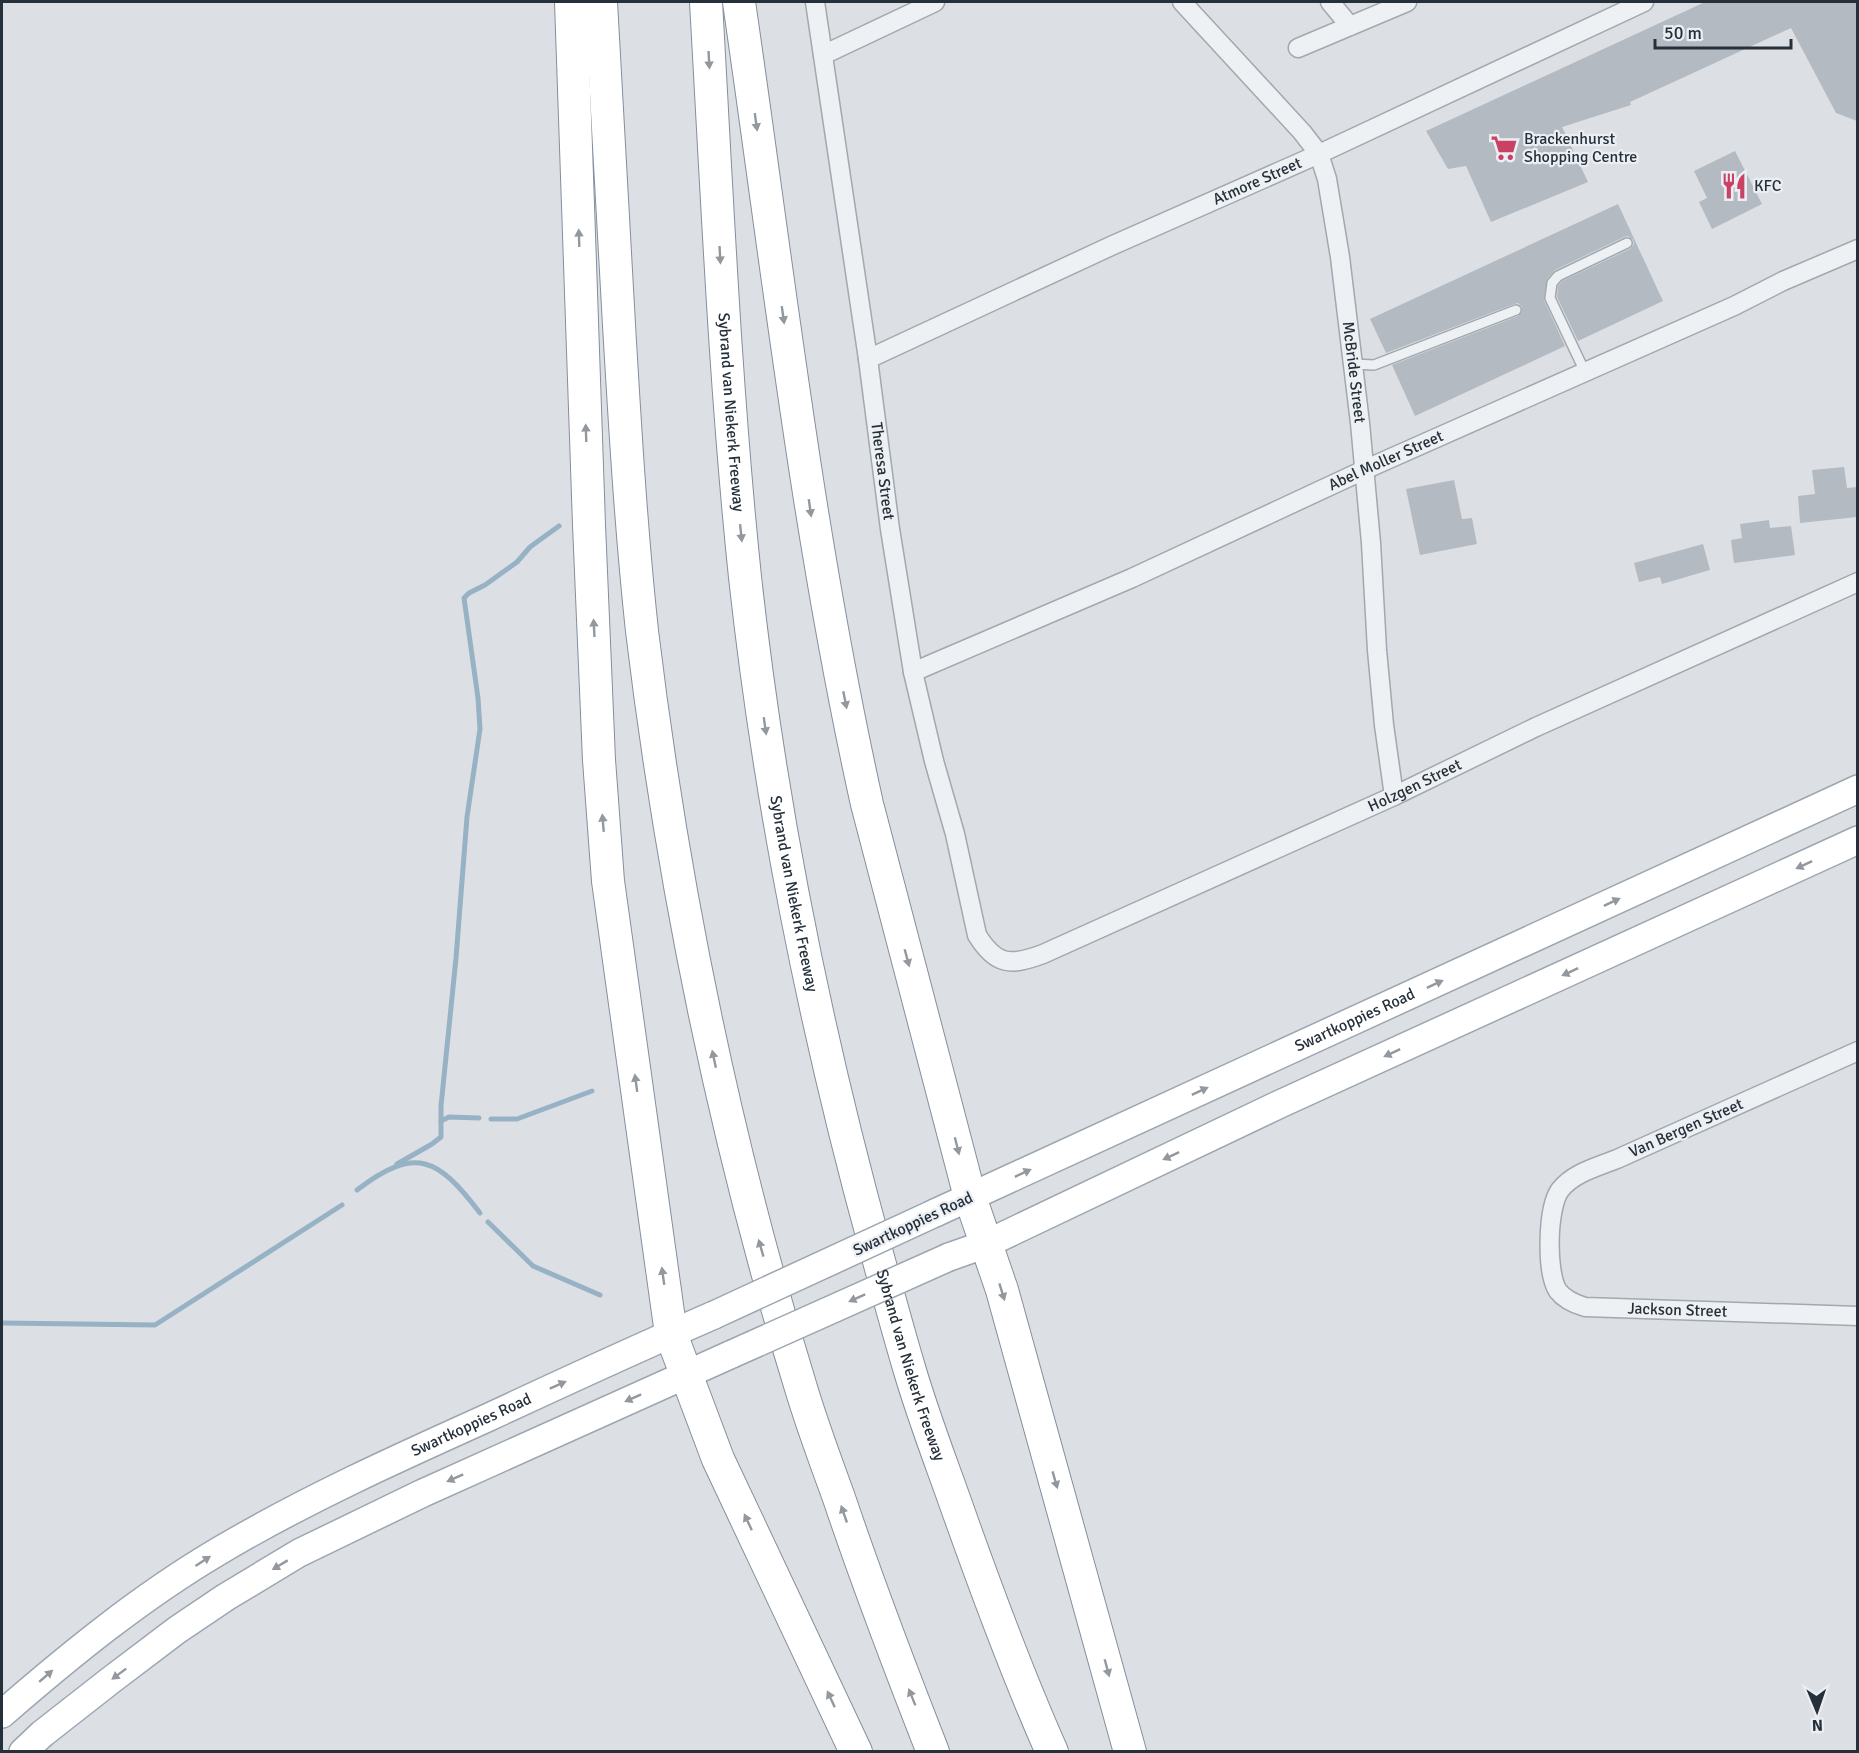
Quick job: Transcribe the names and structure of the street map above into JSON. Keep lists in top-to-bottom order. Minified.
{"streets":{"highway":["Sybrand van Niekerk Freeway"],"main road":["Swartkoppies Road"],"street":["Atmore Street","McBride Street","Abel Moller Street","Theresa Street","Holzgen Street","Van Bergen Street","Jackson Street"]},"crossings":[["Atmore Street","McBride Street"],["Atmore Street","Theresa Street"],["McBride Street","Abel Moller Street"],["McBride Street","Holzgen Street"],["Abel Moller Street","Theresa Street"],["Theresa Street","Holzgen Street"],["Van Bergen Street","Jackson Street"]],"places":{"supermarket":["Brackenhurst Shopping Centre"],"restaurant":["KFC"]},"scale_bar":"50 m","north":"bottom"}
